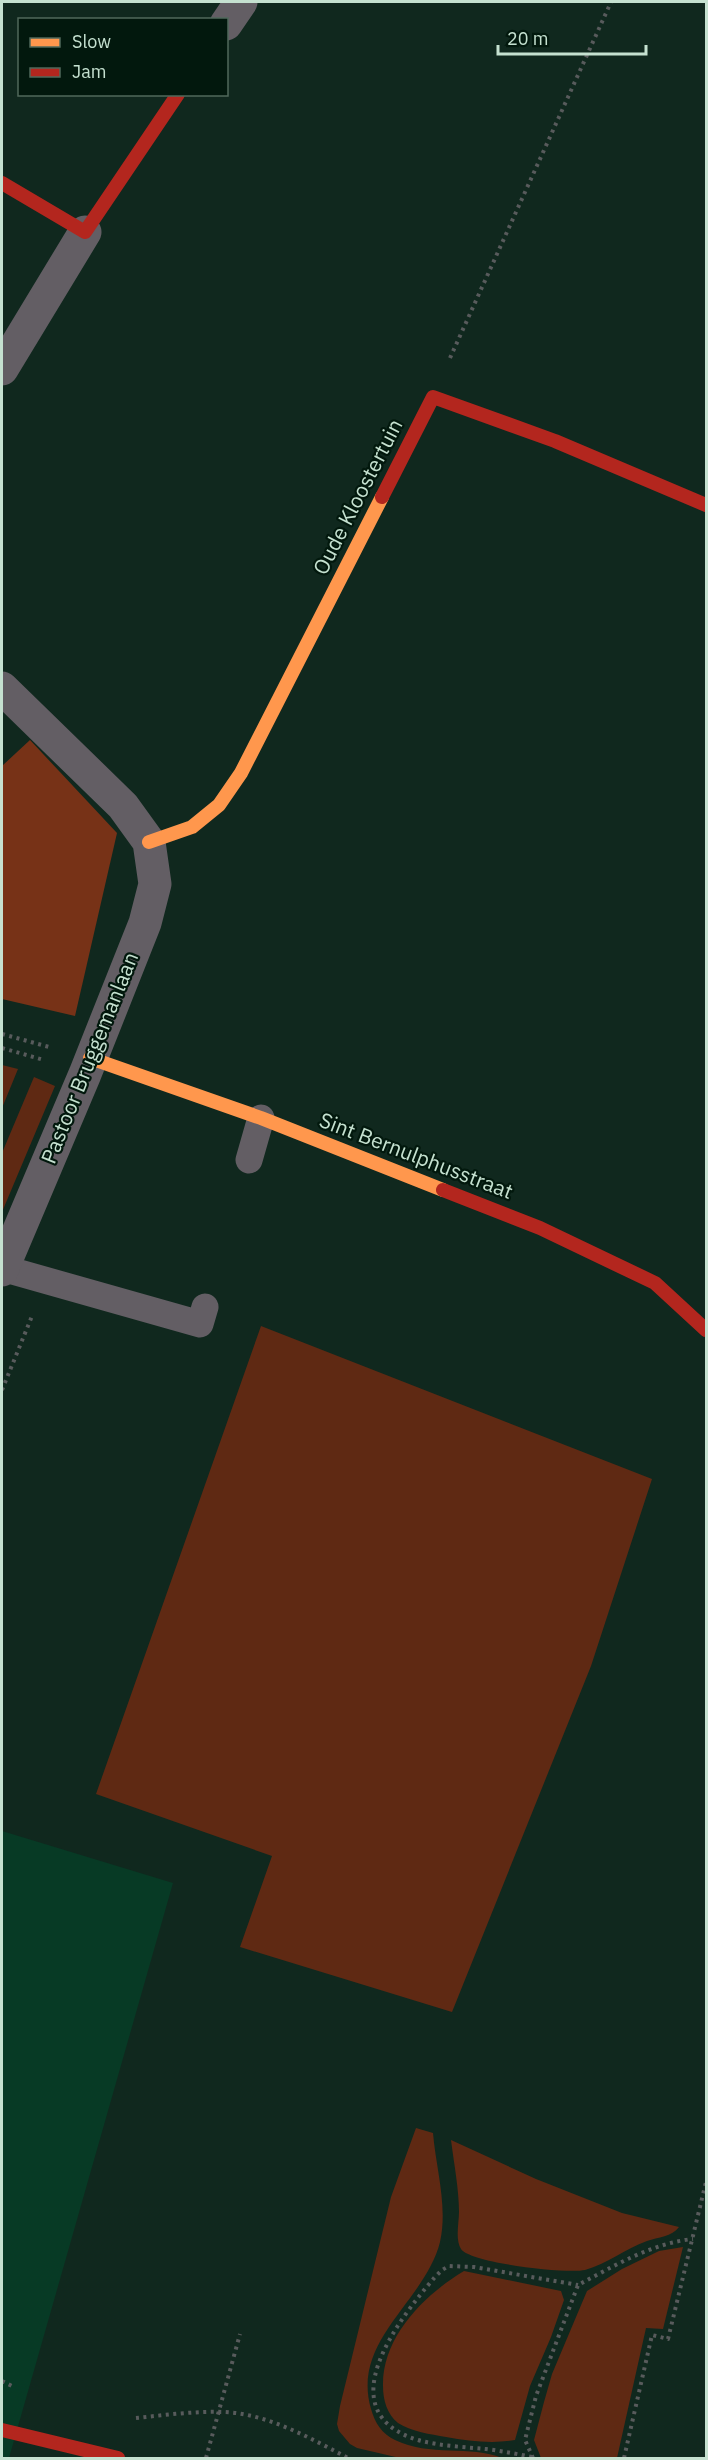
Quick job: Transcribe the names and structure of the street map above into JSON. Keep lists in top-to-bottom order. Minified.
{"streets":{"street":["Oude Kloostertuin","Pastoor Bruggemanlaan","Sint Bernulphusstraat"]},"crossings":[["Oude Kloostertuin","Pastoor Bruggemanlaan"],["Pastoor Bruggemanlaan","Sint Bernulphusstraat"]],"legend":["Slow","Jam"],"scale_bar":"20 m"}
